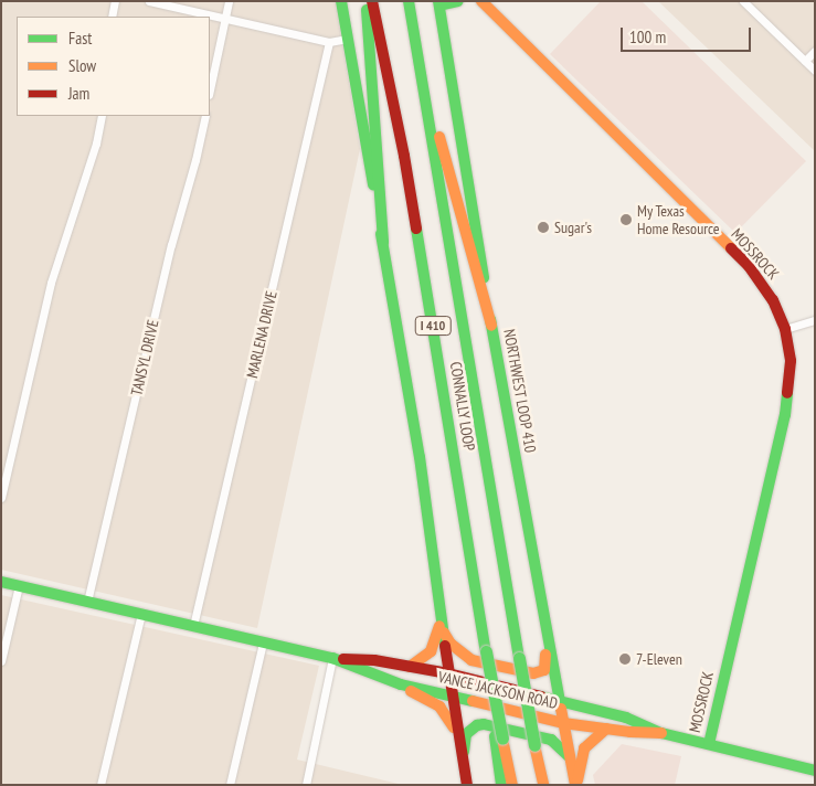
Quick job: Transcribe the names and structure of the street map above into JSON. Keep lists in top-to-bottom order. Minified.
{"streets":{"main road":["MOSSROCK","I 410","NORTHWEST LOOP 410","CONNALLY LOOP","VANCE JACKSON ROAD"],"street":["MARLENA DRIVE","TANSYL DRIVE"]},"crossings":[["MOSSROCK","VANCE JACKSON ROAD"],["MARLENA DRIVE","VANCE JACKSON ROAD"],["TANSYL DRIVE","VANCE JACKSON ROAD"],["NORTHWEST LOOP 410","VANCE JACKSON ROAD"]],"places":["My Texas Home Resource","Sugar's","7-Eleven"],"legend":["Fast","Slow","Jam"],"scale_bar":"100 m"}
